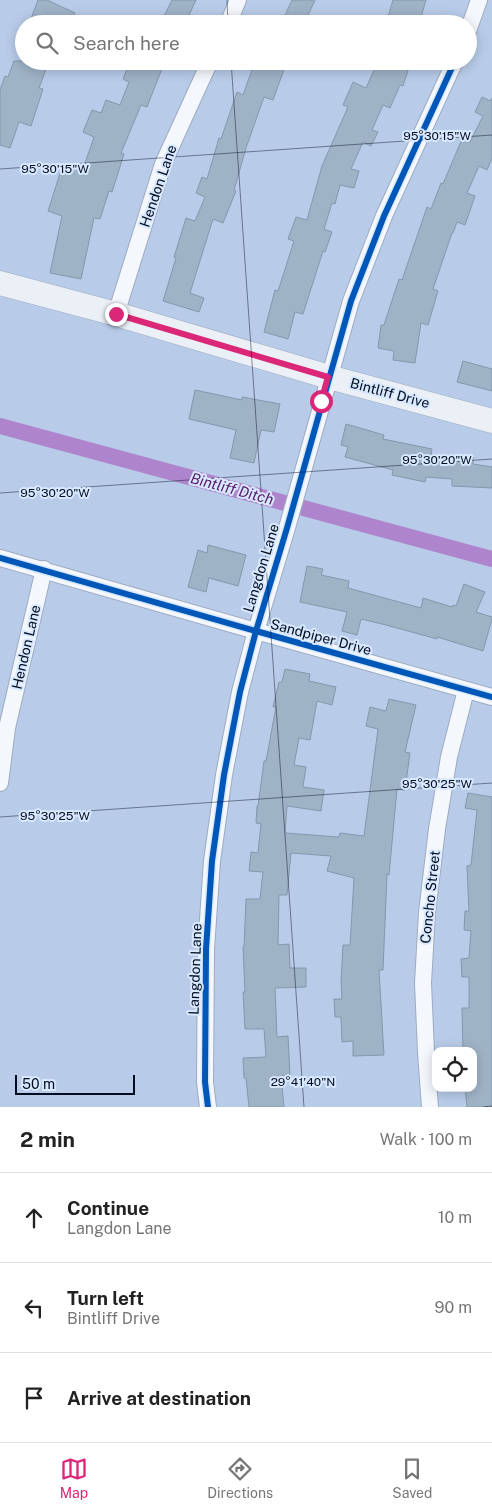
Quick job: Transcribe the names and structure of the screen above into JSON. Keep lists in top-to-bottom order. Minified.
{"streets":{"street":["Hendon Lane","Bintliff Drive","Langdon Lane","Sandpiper Drive","Concho Street"]},"crossings":[["Hendon Lane","Bintliff Drive"],["Hendon Lane","Sandpiper Drive"],["Bintliff Drive","Langdon Lane"],["Langdon Lane","Sandpiper Drive"],["Sandpiper Drive","Concho Street"]],"water":["Bintliff Ditch"],"scale_bar":"50 m","page":{"search":"Search here","scale":"50 m","heading":["2 min","Walk · 100 m"],"list":[["Continue","Langdon Lane","10 m"],["Turn left","Bintliff Drive","90 m"],"Arrive at destination"],"nav":["Map","Directions","Saved"]},"coordinates":["95°30'15\"W","95°30'20\"W","95°30'25\"W","29°41'40\"N"]}
